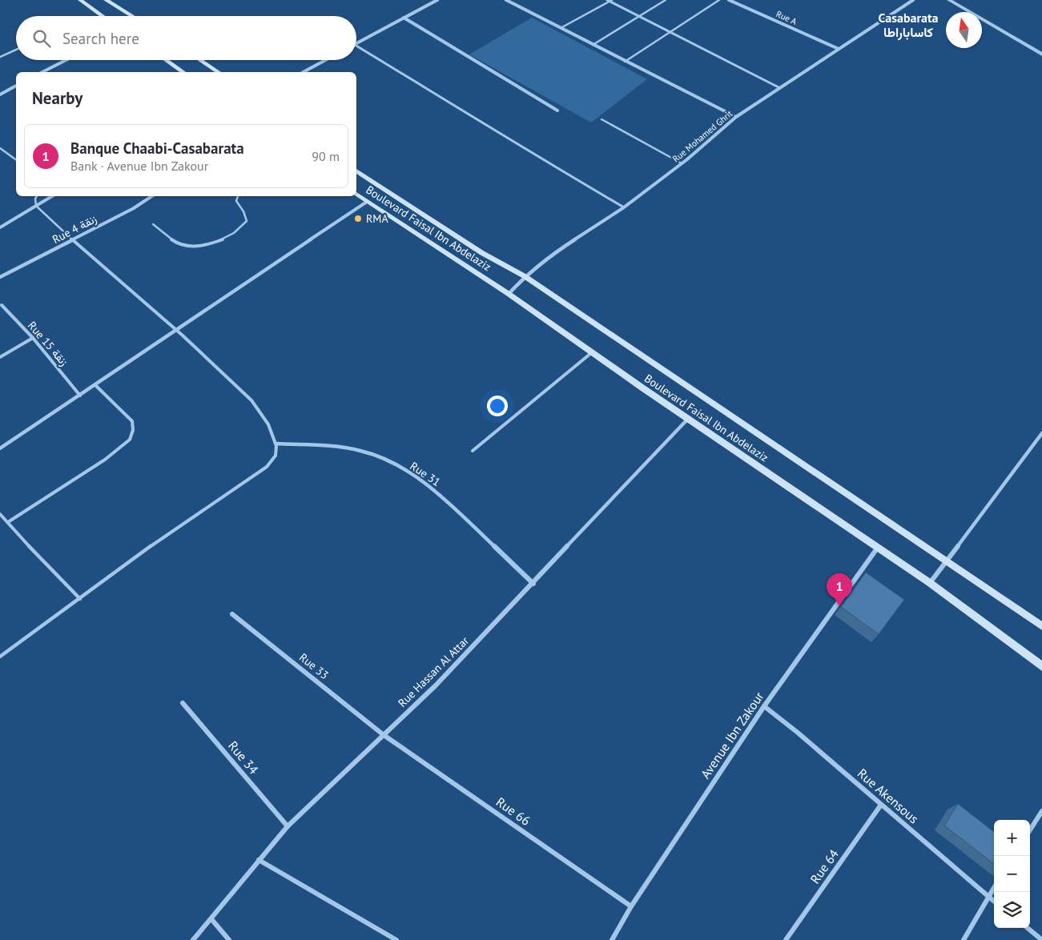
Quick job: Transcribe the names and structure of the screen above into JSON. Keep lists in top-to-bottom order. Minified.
{"streets":{"main road":["Boulevard Faisal Ibn Abdelaziz"],"street":["Rue A","Rue Mohamed Ghrit","Rue 4 زنقة","Rue 31","Rue 33","Rue Hassan Al Attar","Avenue Ibn Zakour","Rue 34","Rue Akensous","Rue 66","Rue 64"],"lane":["Rue 15 زنقة"]},"crossings":[["Rue A","Rue Mohamed Ghrit"],["Rue Mohamed Ghrit","Boulevard Faisal Ibn Abdelaziz"],["Boulevard Faisal Ibn Abdelaziz","Rue Hassan Al Attar"],["Boulevard Faisal Ibn Abdelaziz","Avenue Ibn Zakour"],["Rue 31","Rue Hassan Al Attar"],["Rue 33","Rue Hassan Al Attar"],["Rue 33","Rue 66"],["Rue Hassan Al Attar","Rue 34"],["Rue Hassan Al Attar","Rue 66"],["Avenue Ibn Zakour","Rue Akensous"],["Avenue Ibn Zakour","Rue 66"],["Rue Akensous","Rue 64"]],"districts":["Casabarata كاساباراطا"],"places":["RMA"],"north":"top","page":{"search":"Search here","heading":"Nearby","list":[{"mark":"1","name":"Banque Chaabi-Casabarata","note":"Bank · Avenue Ibn Zakour","value":"90 m"}],"pins":"1","map_buttons":["+","−"]}}
